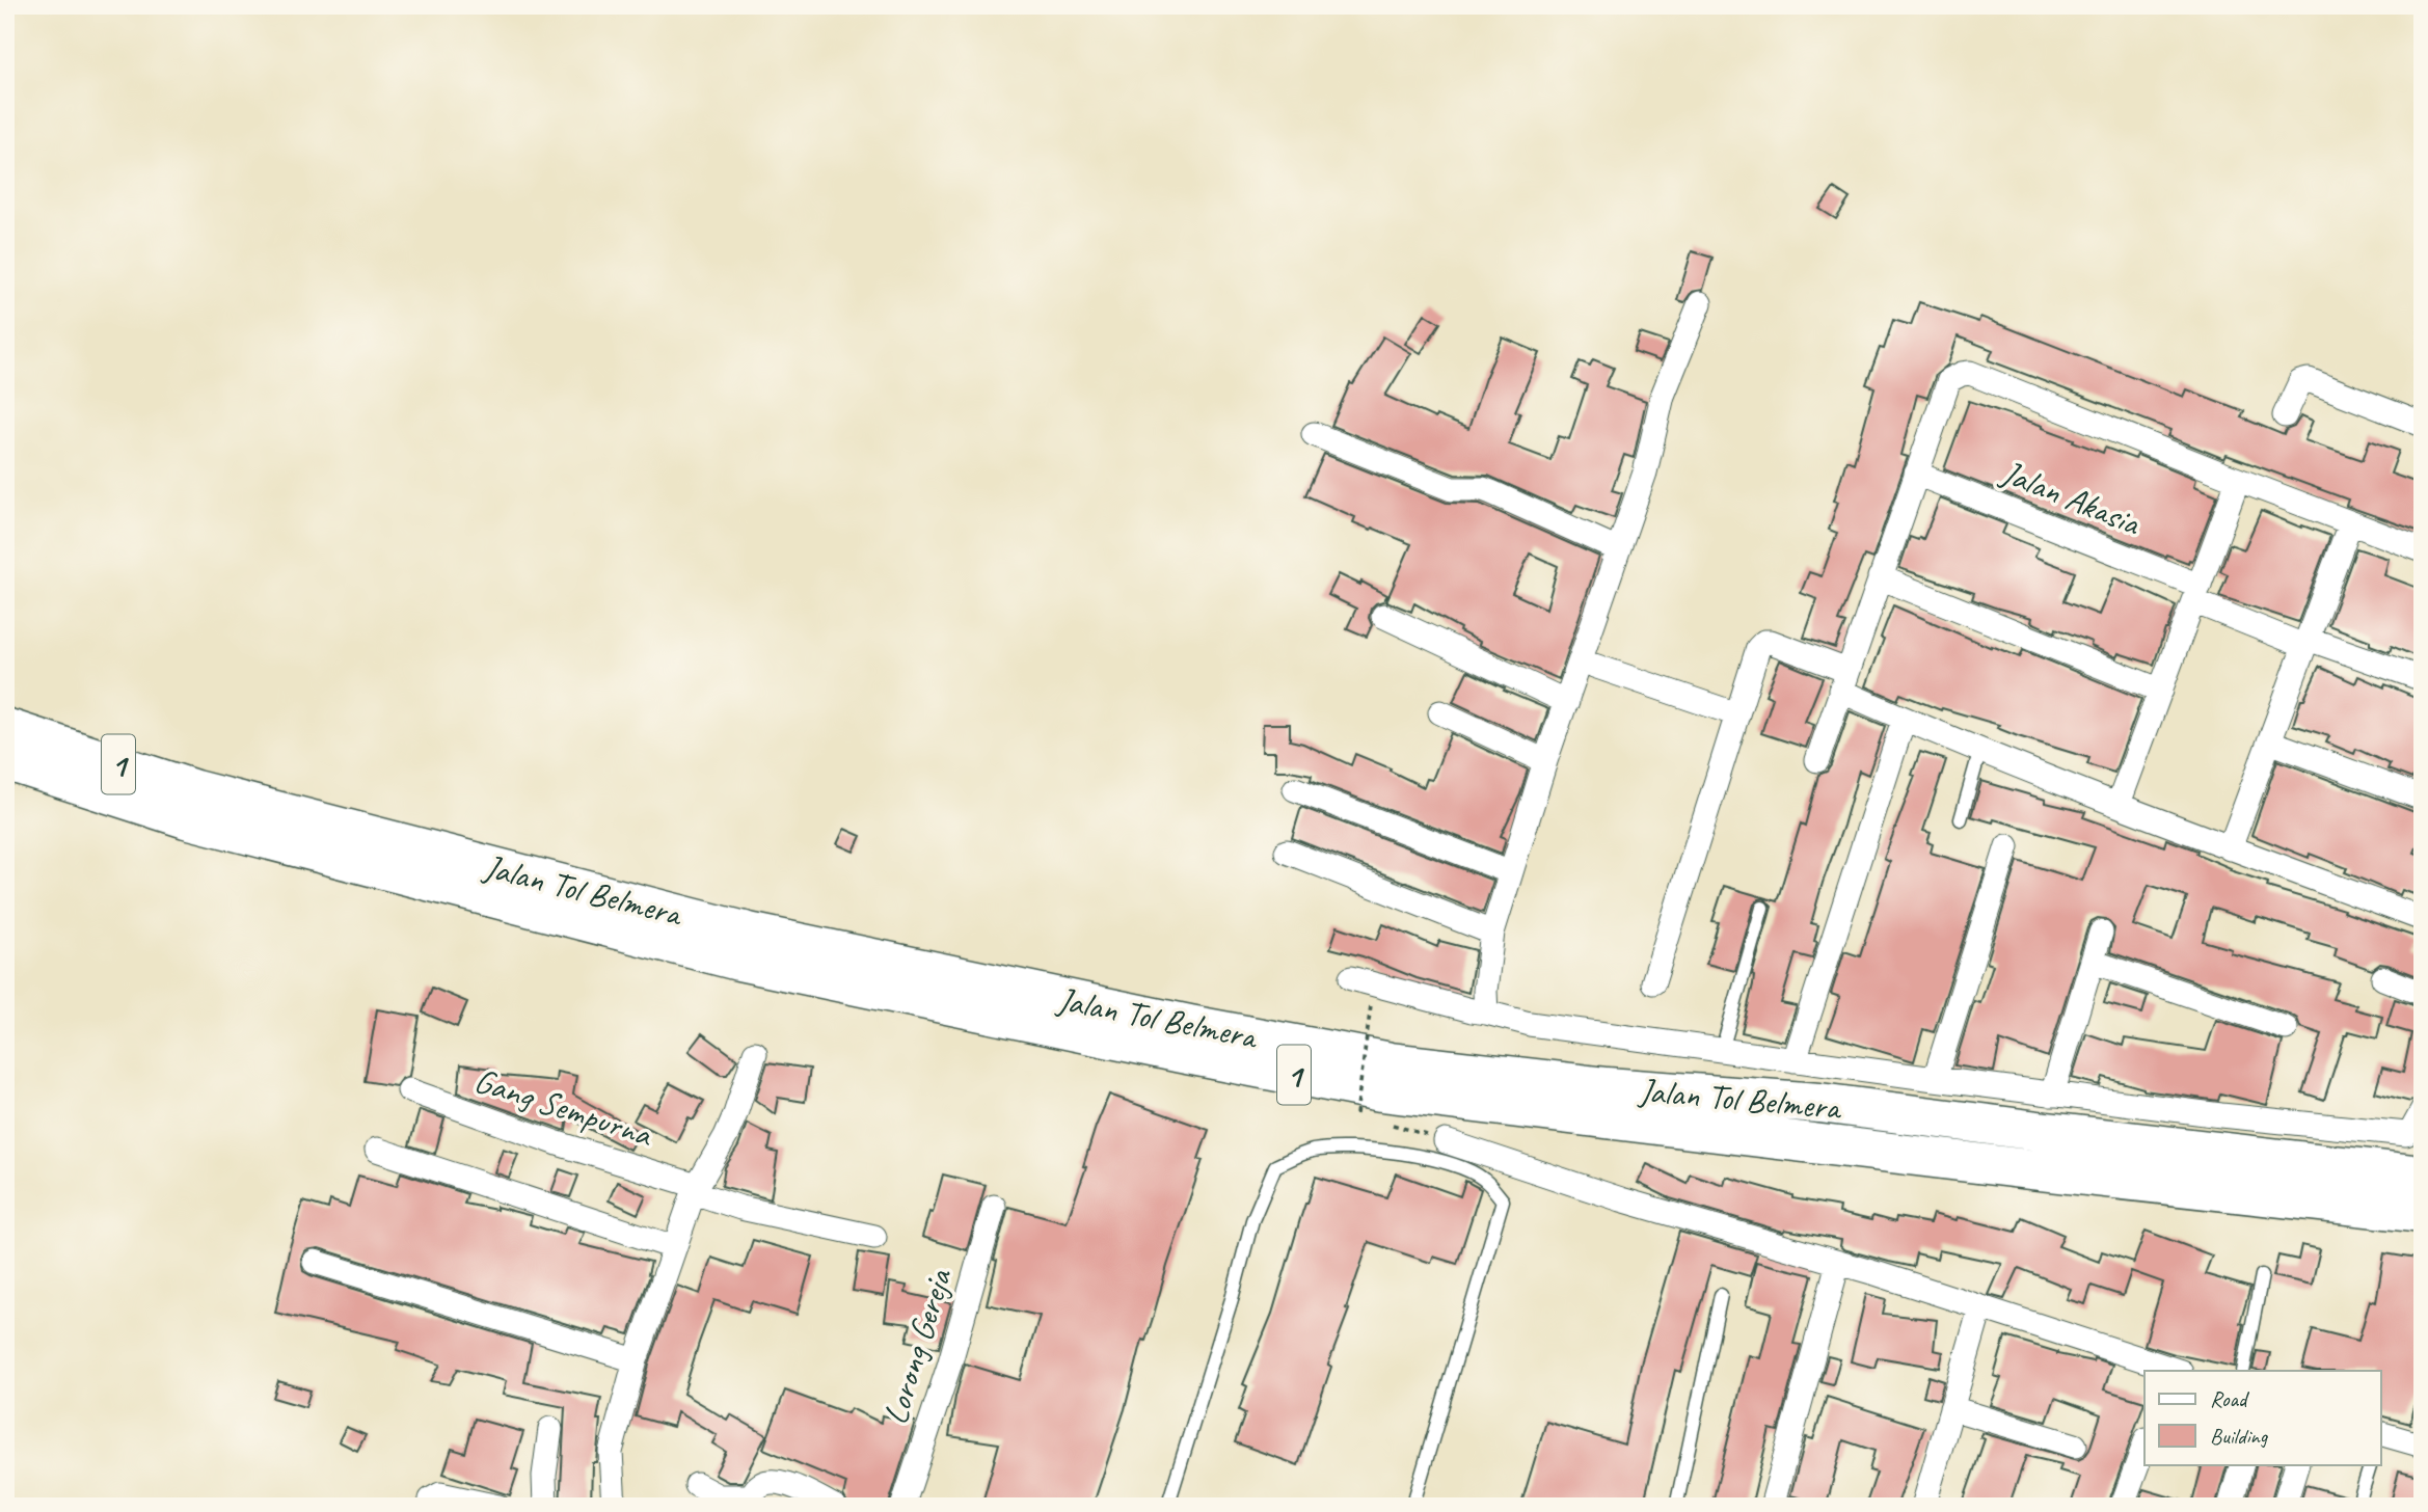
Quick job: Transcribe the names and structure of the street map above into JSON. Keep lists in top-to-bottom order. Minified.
{"streets":{"highway":["1","Jalan Tol Belmera"],"street":["Jalan Akasia","Gang Sempurna","Lorong Gereja"]},"legend":["Road","Building"]}
